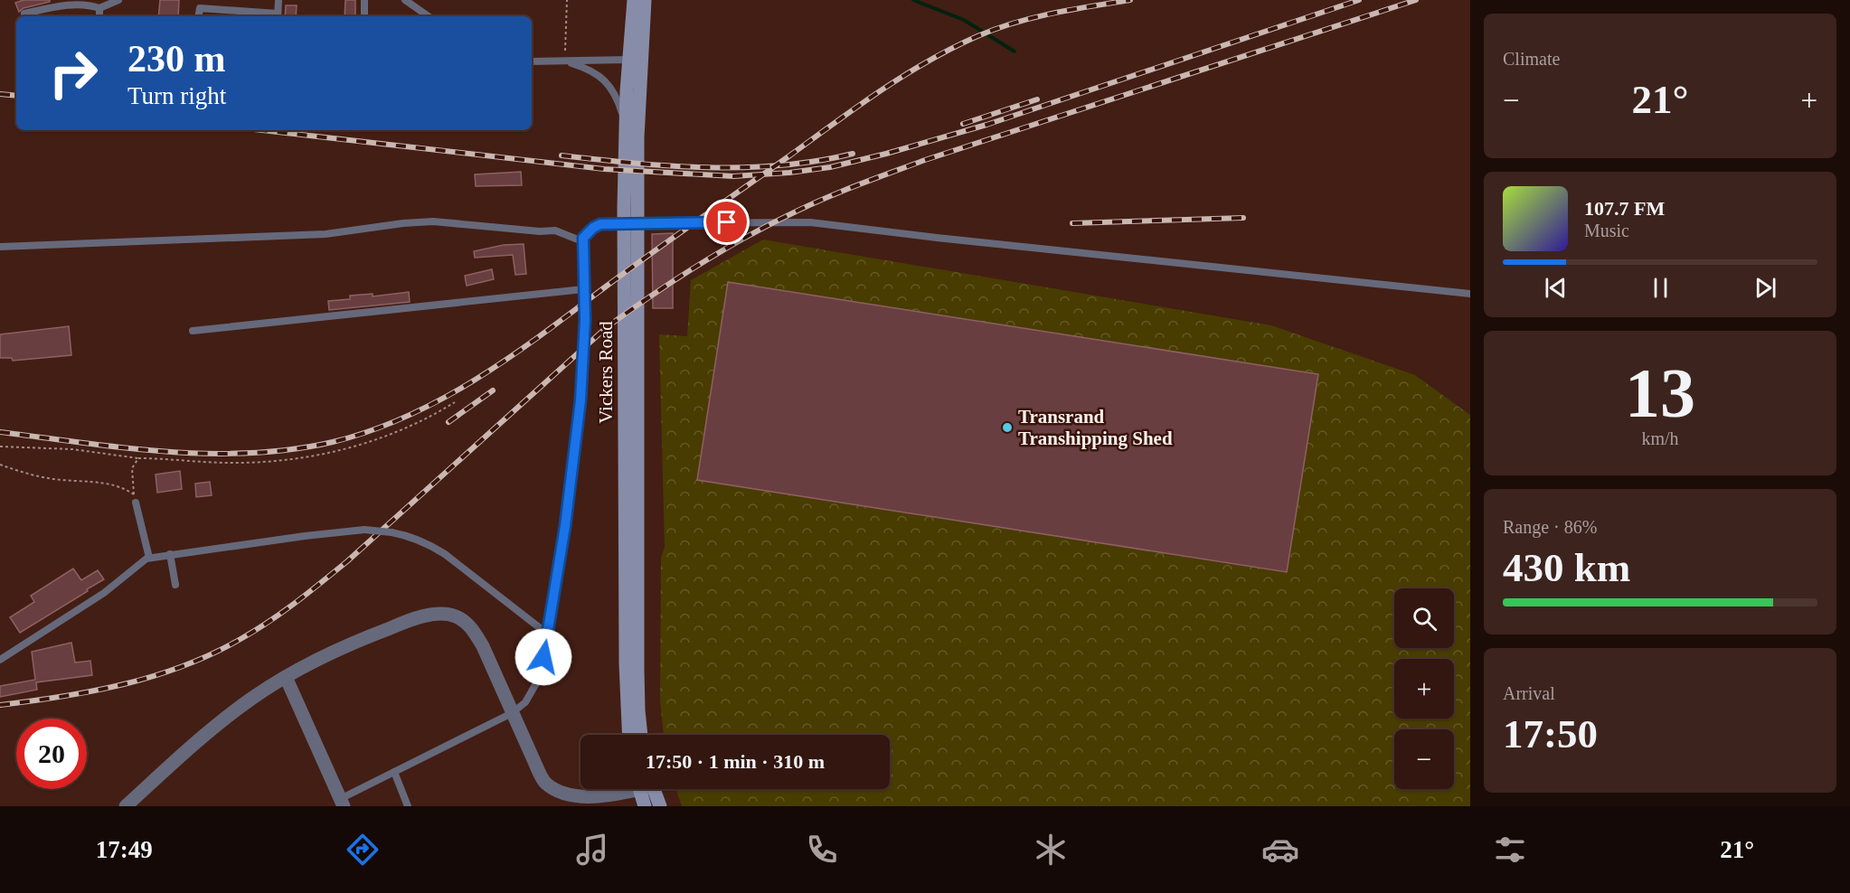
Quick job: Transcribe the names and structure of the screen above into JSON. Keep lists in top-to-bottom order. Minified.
{"streets":{"main road":["Vickers Road"]},"places":["Transrand Transhipping Shed"],"page":{"tile":["Climate",["13","km/h"],["Range · 86%","430 km"],["Arrival","17:50"]],"turn":["230 m","Turn right"],"heat":["−","21°","+"],"song":["107.7 FM","Music"],"map_buttons":["+","−"],"limit":"20","trip":"17:50 · 1 min · 310 m","tabs":["17:49","21°"]}}
